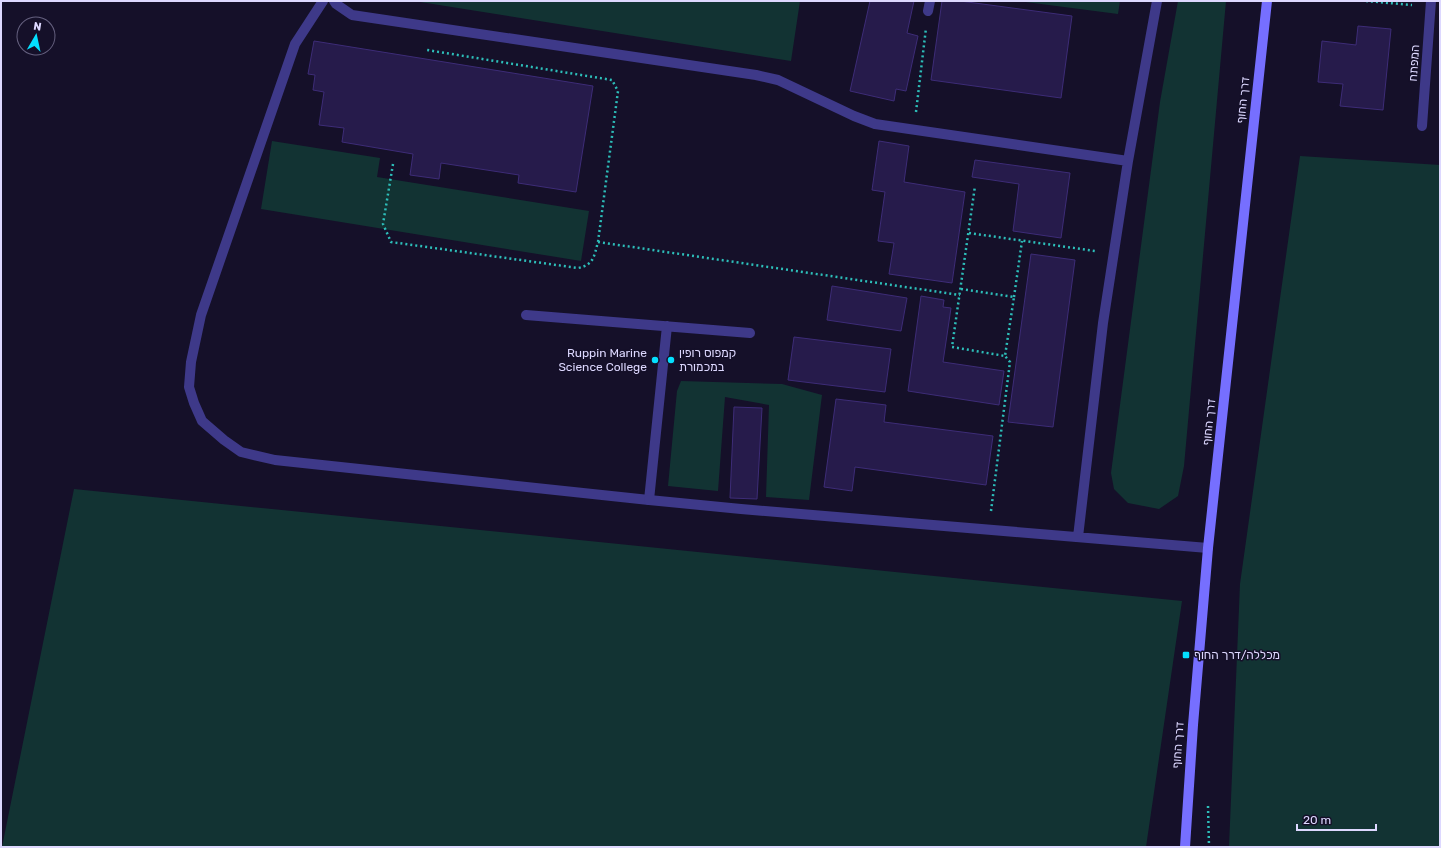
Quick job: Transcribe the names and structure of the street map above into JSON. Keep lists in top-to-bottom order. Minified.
{"streets":{"main road":["דרך החוף"],"street":["המפתח"]},"places":{"other":["Ruppin Marine Science College","קמפוס רופין במכמורת"],"transit":["מכללה/דרך החוף"]},"scale_bar":"20 m","north":"top"}
